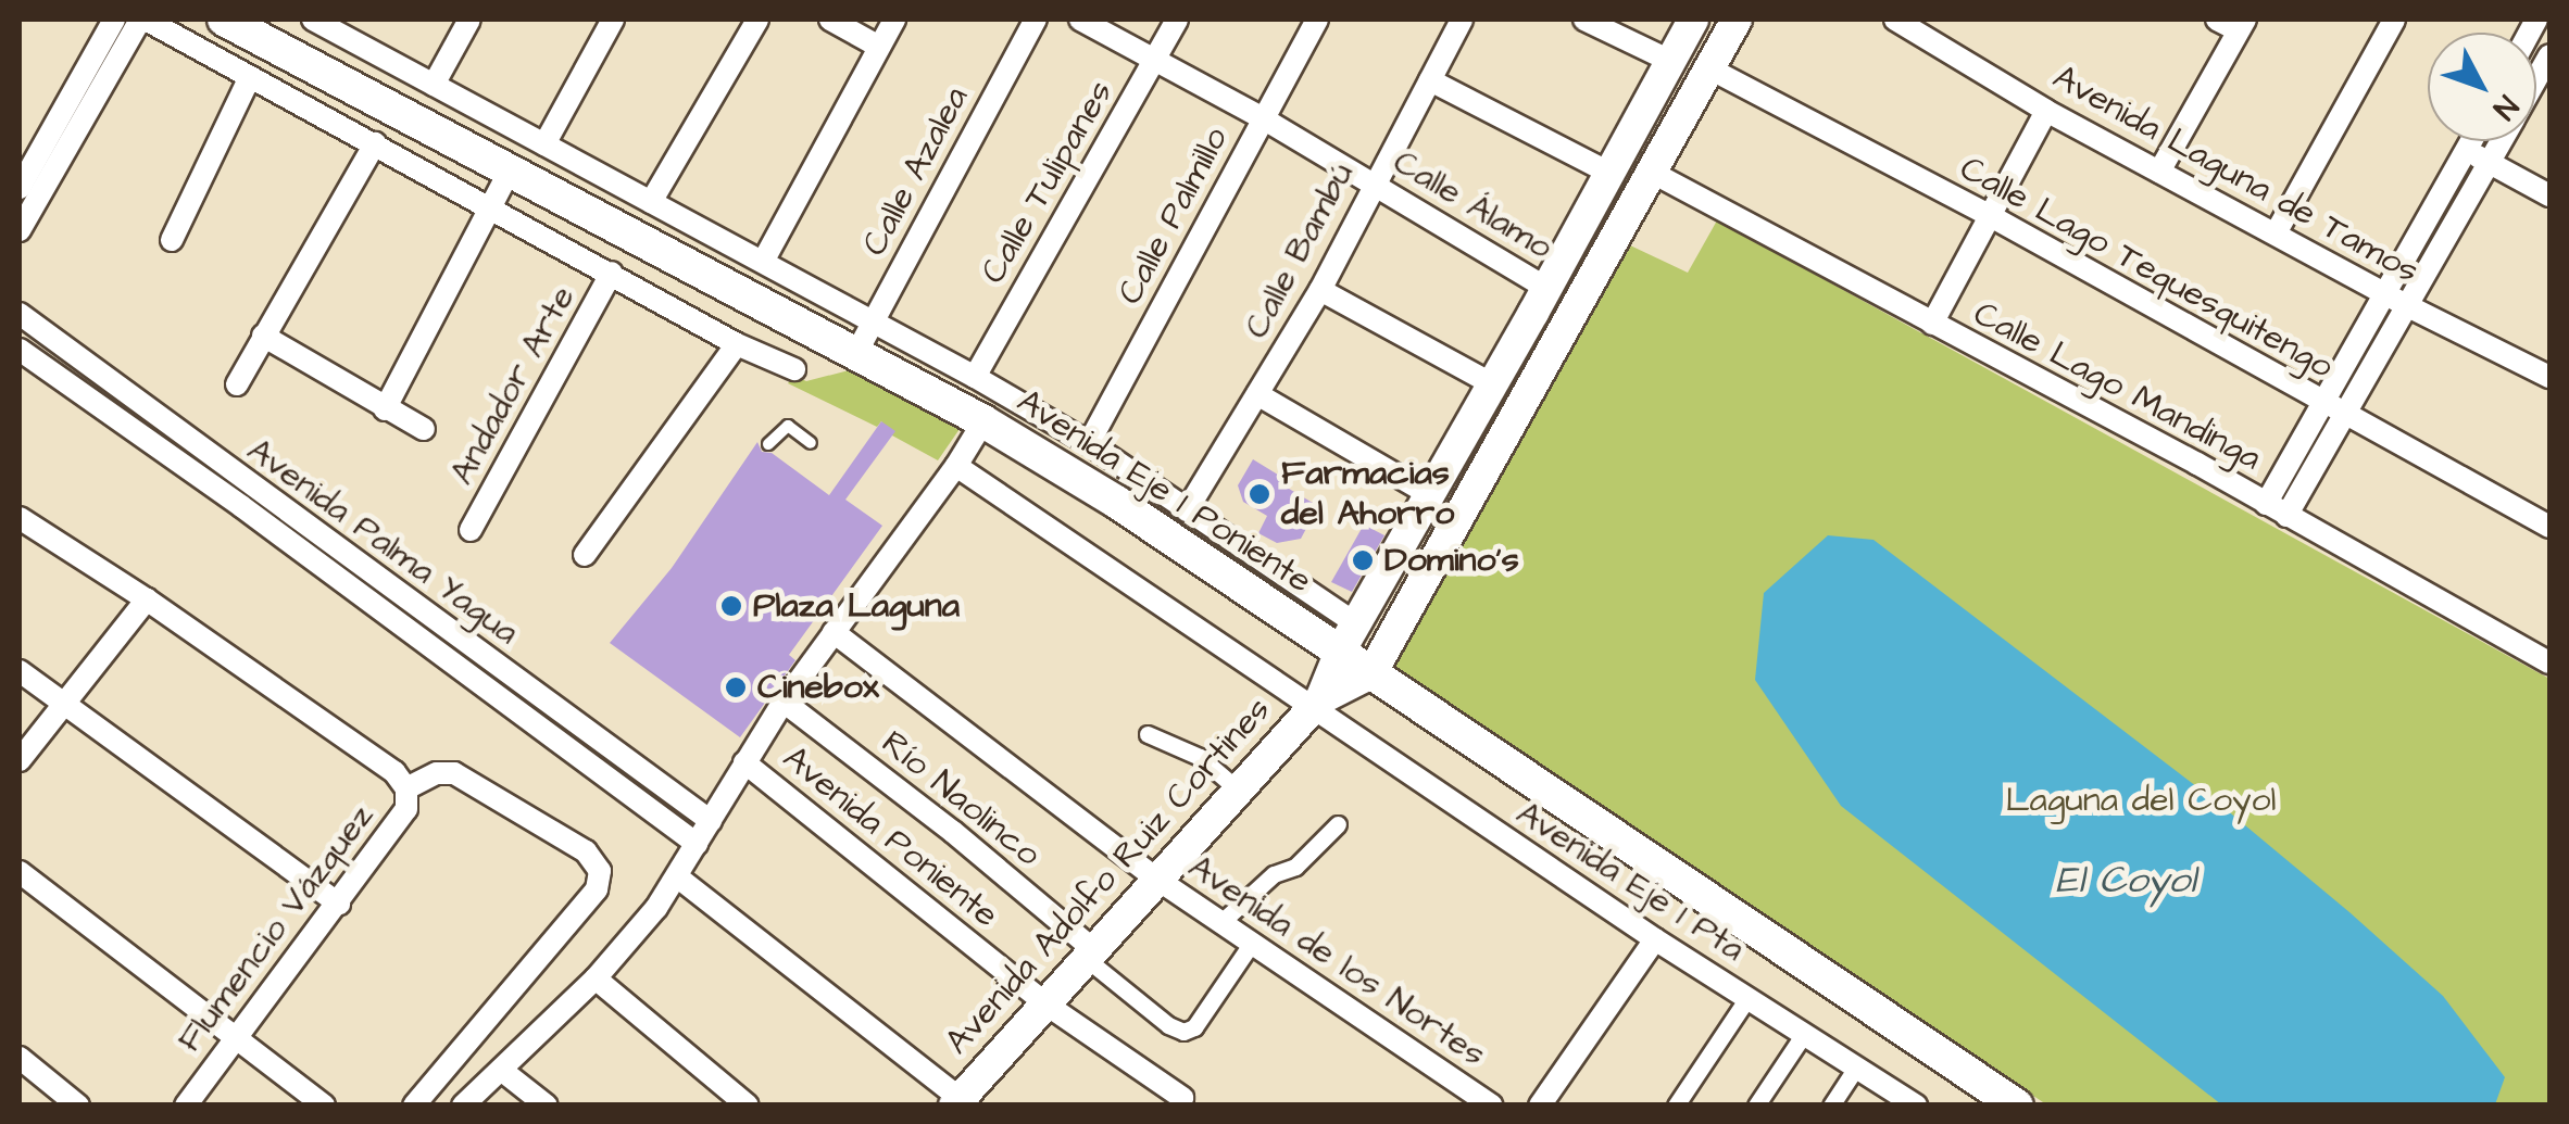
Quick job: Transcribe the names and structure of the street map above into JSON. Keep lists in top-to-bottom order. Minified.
{"streets":{"main road":["Avenida Eje 1 Poniente"],"street":["Calle Azalea","Avenida Laguna de Tamos","Calle Tulipanes","Calle Álamo","Calle Palmillo","Calle Bambú","Calle Lago Tequesquitengo","Andador Arte","Calle Lago Mandinga","Avenida Palma Yagua","Río Naolinco","Avenida Poniente","Avenida Adolfo Ruiz Cortines","Avenida Eje 1 Pta","Flumencio Vázquez","Avenida de los Nortes"]},"crossings":[["Calle Azalea","Avenida Eje 1 Poniente"],["Calle Tulipanes","Calle Álamo"],["Calle Tulipanes","Avenida Eje 1 Poniente"],["Calle Álamo","Calle Palmillo"],["Calle Álamo","Calle Bambú"],["Calle Álamo","Avenida Adolfo Ruiz Cortines"],["Calle Palmillo","Avenida Eje 1 Poniente"],["Calle Bambú","Avenida Eje 1 Poniente"],["Avenida Eje 1 Poniente","Avenida Adolfo Ruiz Cortines"],["Río Naolinco","Avenida Adolfo Ruiz Cortines"],["Avenida Poniente","Avenida Adolfo Ruiz Cortines"],["Avenida Adolfo Ruiz Cortines","Avenida Eje 1 Pta"],["Avenida Adolfo Ruiz Cortines","Avenida de los Nortes"]],"water":["El Coyol"],"parks":["Laguna del Coyol"],"places":["Farmacias del Ahorro","Domino's","Plaza Laguna","Cinebox"],"north":"bottom right"}
